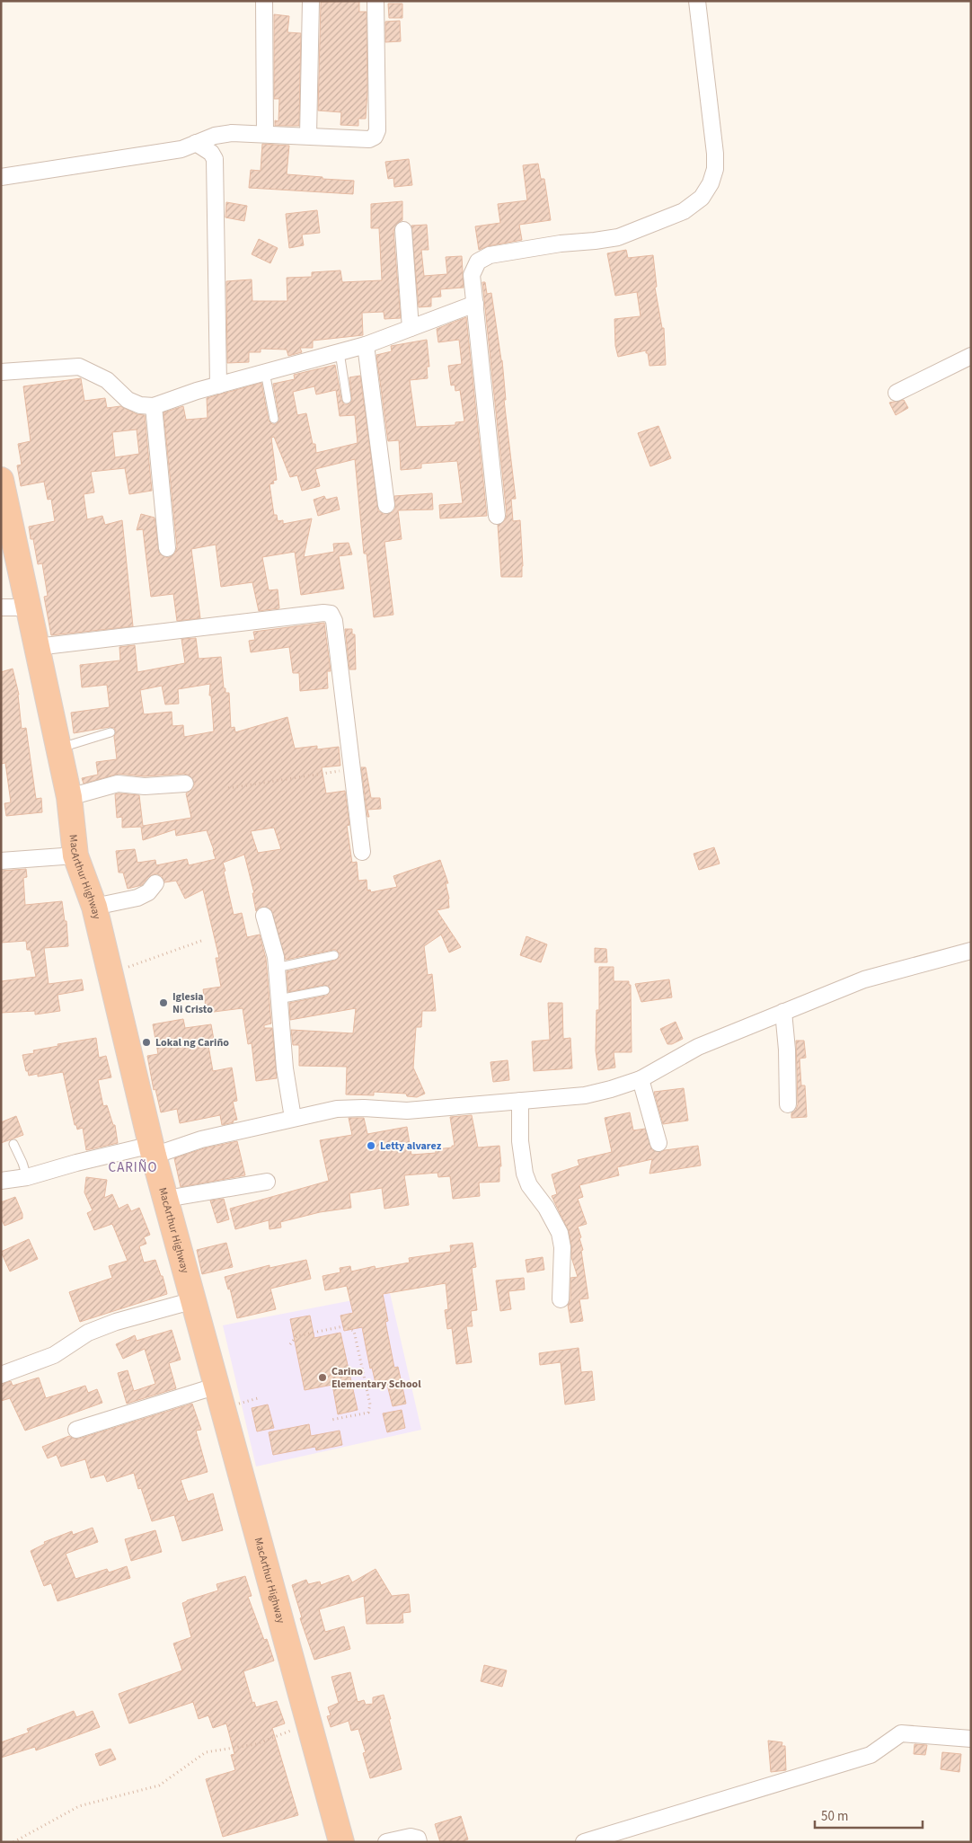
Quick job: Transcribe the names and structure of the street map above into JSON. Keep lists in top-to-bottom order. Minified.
{"streets":{"highway":["MacArthur Highway"]},"districts":["CARIÑO"],"places":["Iglesia Ni Cristo","Lokal ng Cariño","Letty alvarez","Carino Elementary School"],"scale_bar":"50 m"}
